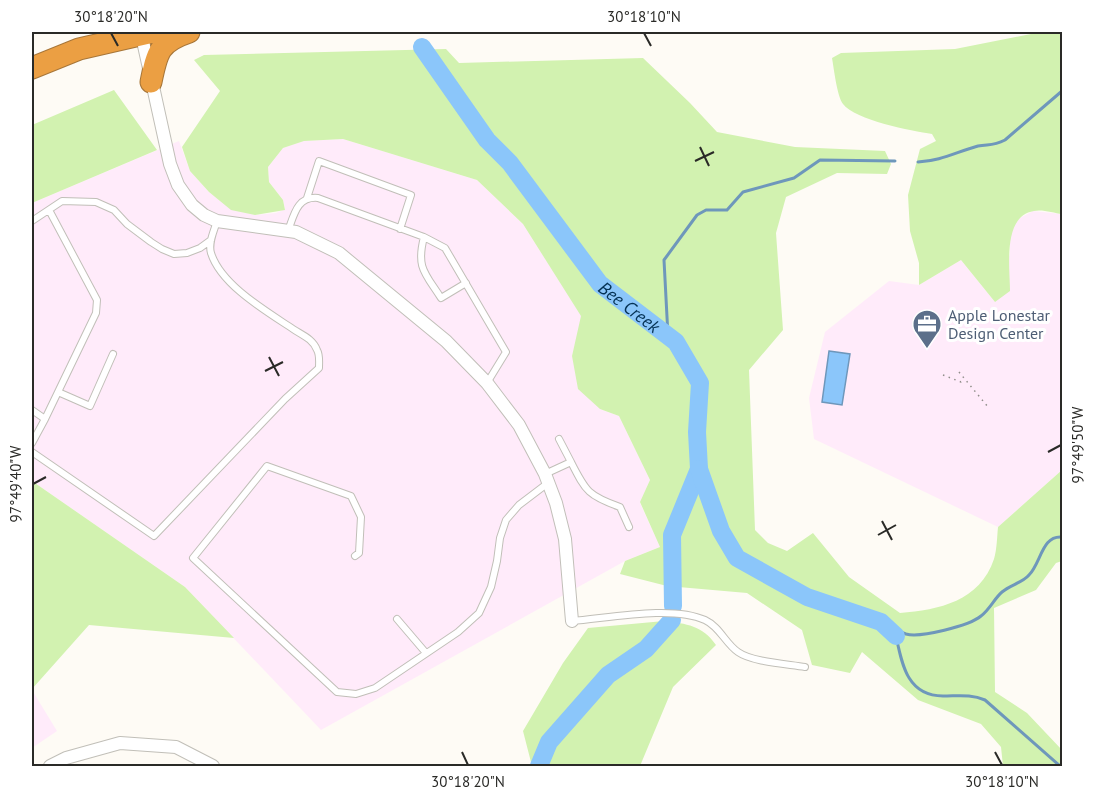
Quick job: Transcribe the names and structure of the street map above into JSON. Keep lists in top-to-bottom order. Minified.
{"water":["Bee Creek"],"places":{"office":["Apple Lonestar Design Center"]},"coordinates":["30°18'20\"N","30°18'10\"N","97°49'50\"W","97°49'40\"W"]}
